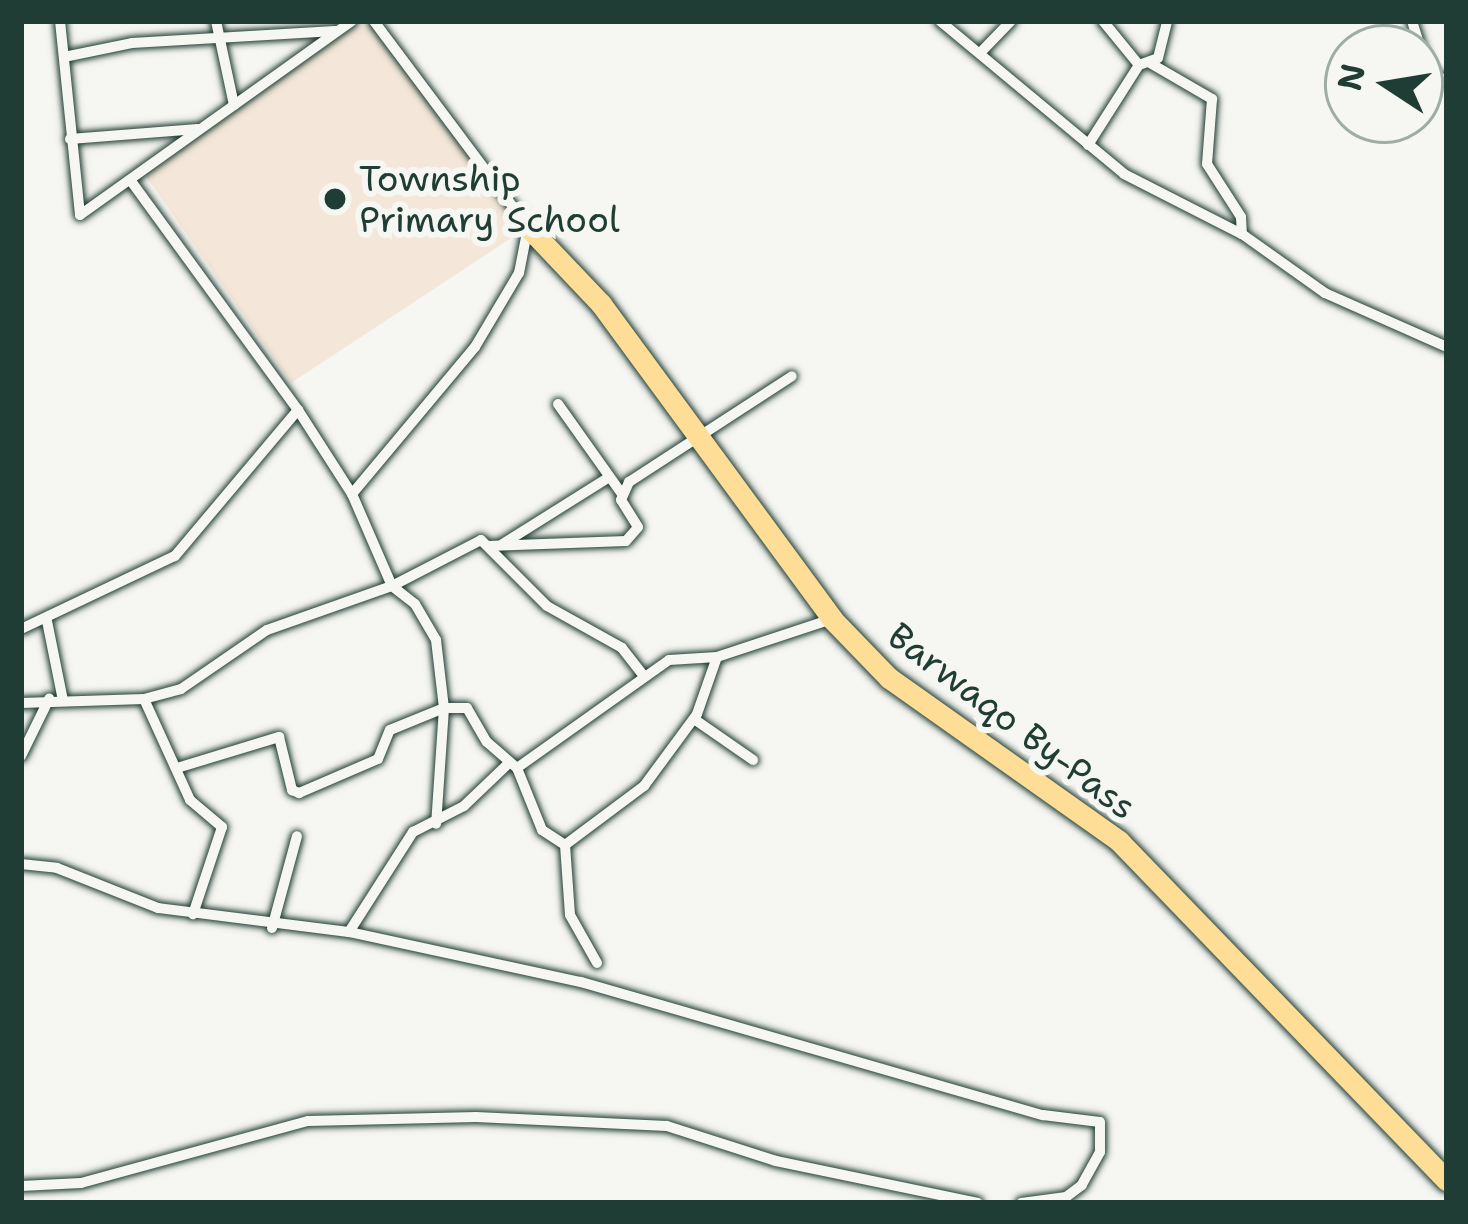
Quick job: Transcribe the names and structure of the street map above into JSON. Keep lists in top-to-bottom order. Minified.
{"streets":{"highway":["Barwaqo By-Pass"]},"places":["Township Primary School"],"north":"left"}
